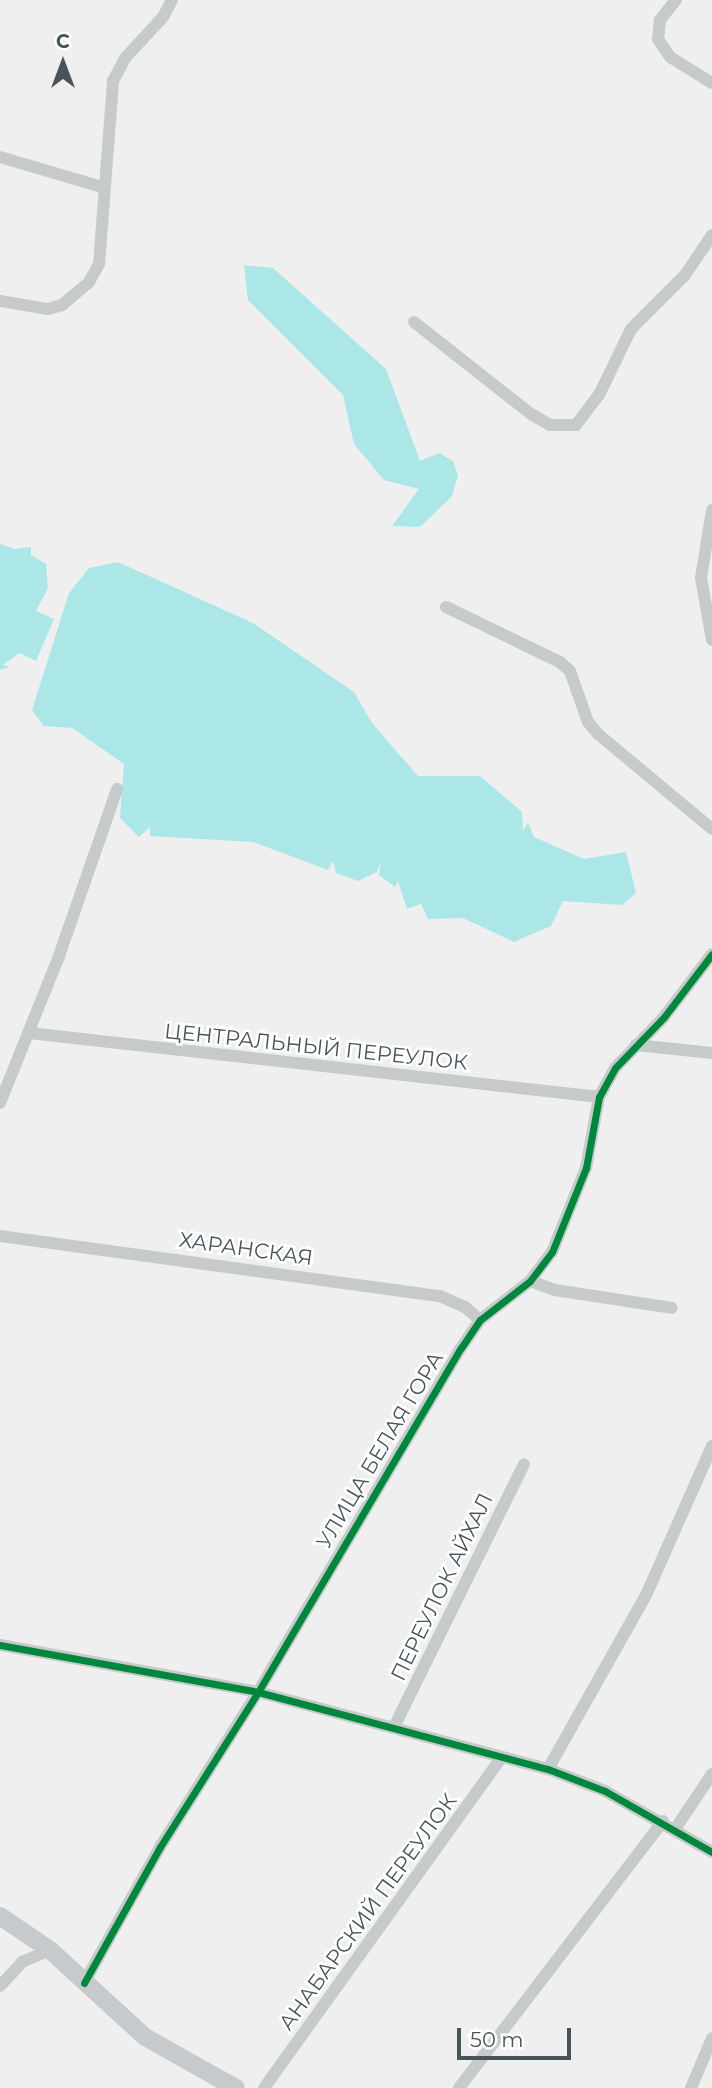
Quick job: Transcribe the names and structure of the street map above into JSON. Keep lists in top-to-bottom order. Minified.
{"streets":{"street":["ЦЕНТРАЛЬНЫЙ ПЕРЕУЛОК","ХАРАНСКАЯ","УЛИЦА БЕЛАЯ ГОРА","ПЕРЕУЛОК АЙХАЛ","АНАБАРСКИЙ ПЕРЕУЛОК"]},"crossings":[["ЦЕНТРАЛЬНЫЙ ПЕРЕУЛОК","УЛИЦА БЕЛАЯ ГОРА"],["ХАРАНСКАЯ","УЛИЦА БЕЛАЯ ГОРА"]],"scale_bar":"50 m","north":"top"}
